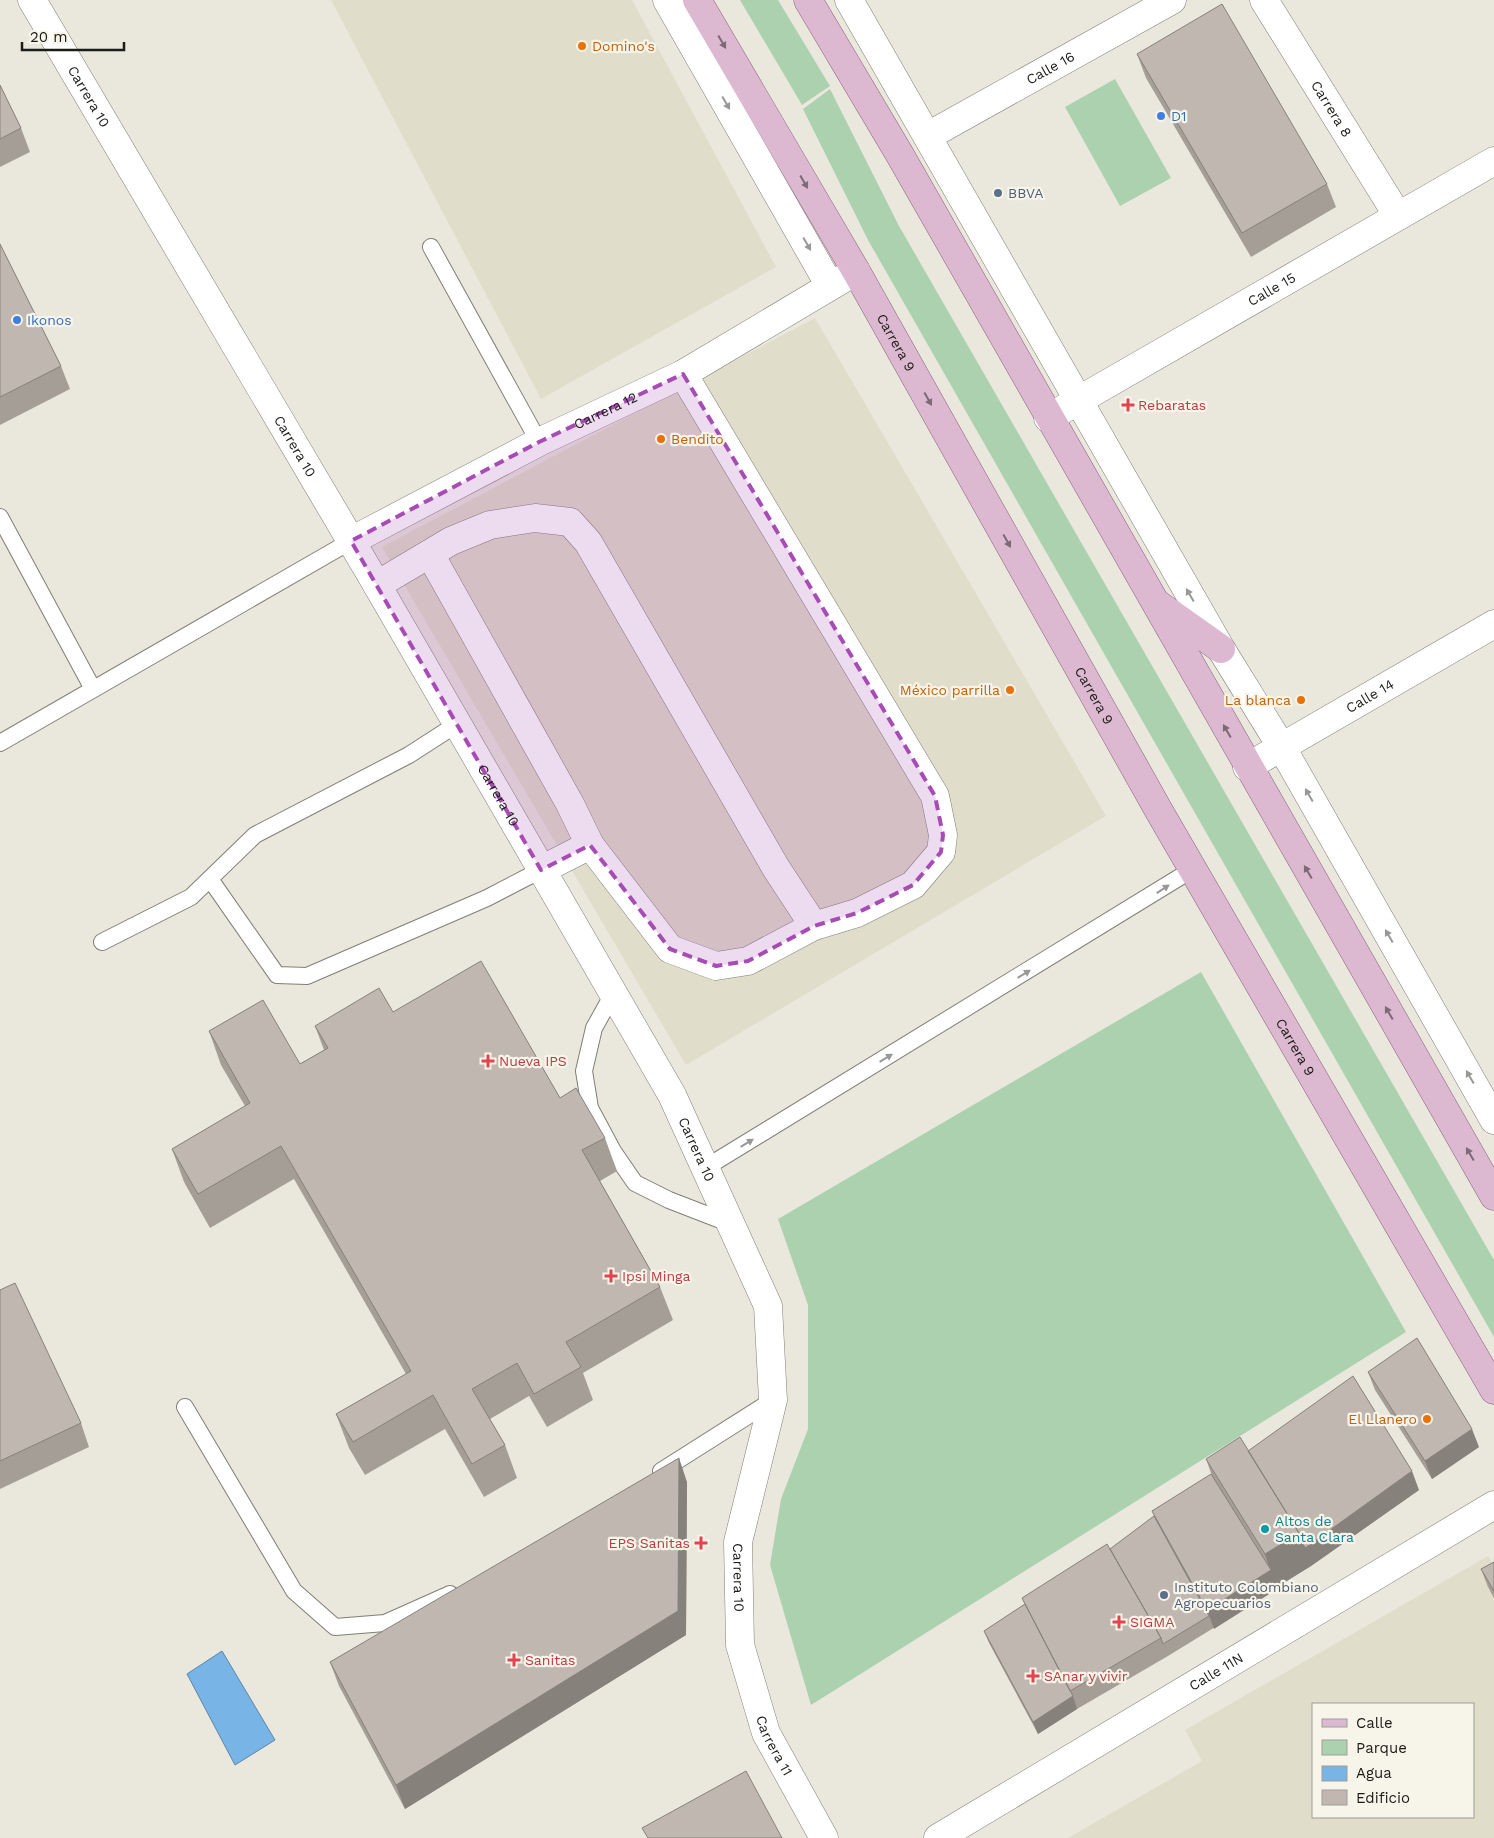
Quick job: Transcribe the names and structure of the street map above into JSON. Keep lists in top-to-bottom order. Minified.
{"streets":{"main road":["Carrera 9"],"street":["Calle 16","Carrera 10","Carrera 8","Calle 15","Carrera 12","Calle 14","Calle 11N","Carrera 11"]},"crossings":[["Carrera 10","Carrera 12"],["Carrera 10","Carrera 11"],["Carrera 8","Calle 15"],["Carrera 9","Carrera 12"]],"places":{"other":["Domino's","D1","BBVA","Ikonos","Bendito","México parrilla","La blanca","El Llanero","Altos de Santa Clara","Instituto Colombiano Agropecuarios"],"health":["Rebaratas","Nueva IPS","Ipsi Minga","EPS Sanitas","SIGMA","Sanitas","SAnar y vivir"]},"legend":["Calle","Parque","Agua","Edificio"],"scale_bar":"20 m"}
